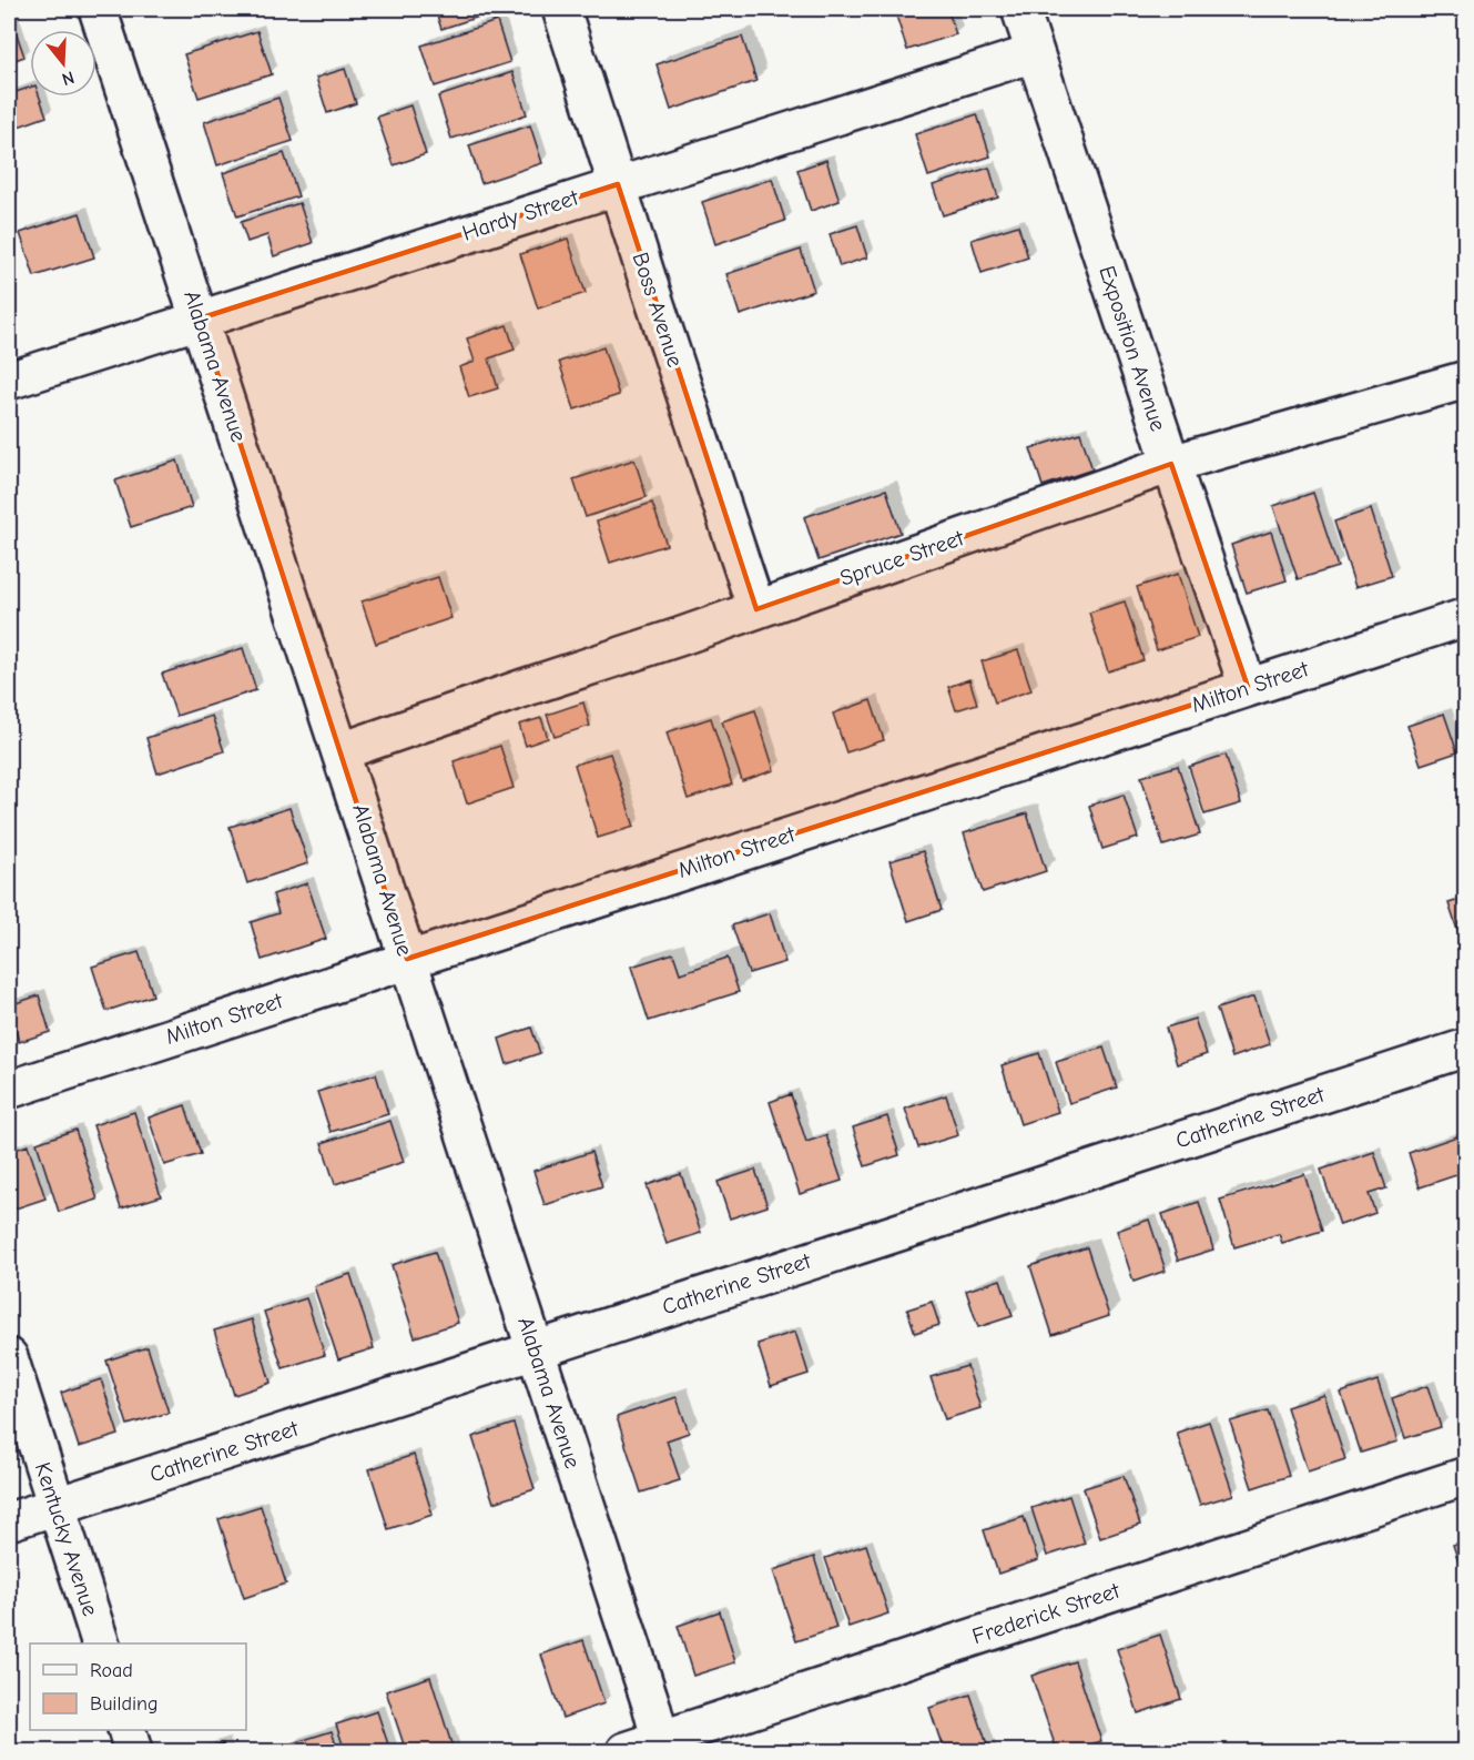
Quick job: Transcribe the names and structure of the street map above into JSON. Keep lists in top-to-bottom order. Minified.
{"streets":{"street":["Hardy Street","Boss Avenue","Exposition Avenue","Alabama Avenue","Spruce Street","Milton Street","Catherine Street","Kentucky Avenue","Frederick Street"]},"crossings":[["Hardy Street","Boss Avenue"],["Hardy Street","Exposition Avenue"],["Hardy Street","Alabama Avenue"],["Boss Avenue","Spruce Street"],["Exposition Avenue","Spruce Street"],["Exposition Avenue","Milton Street"],["Alabama Avenue","Spruce Street"],["Alabama Avenue","Milton Street"],["Alabama Avenue","Catherine Street"],["Alabama Avenue","Frederick Street"],["Catherine Street","Kentucky Avenue"]],"legend":["Road","Building"],"north":"bottom"}
